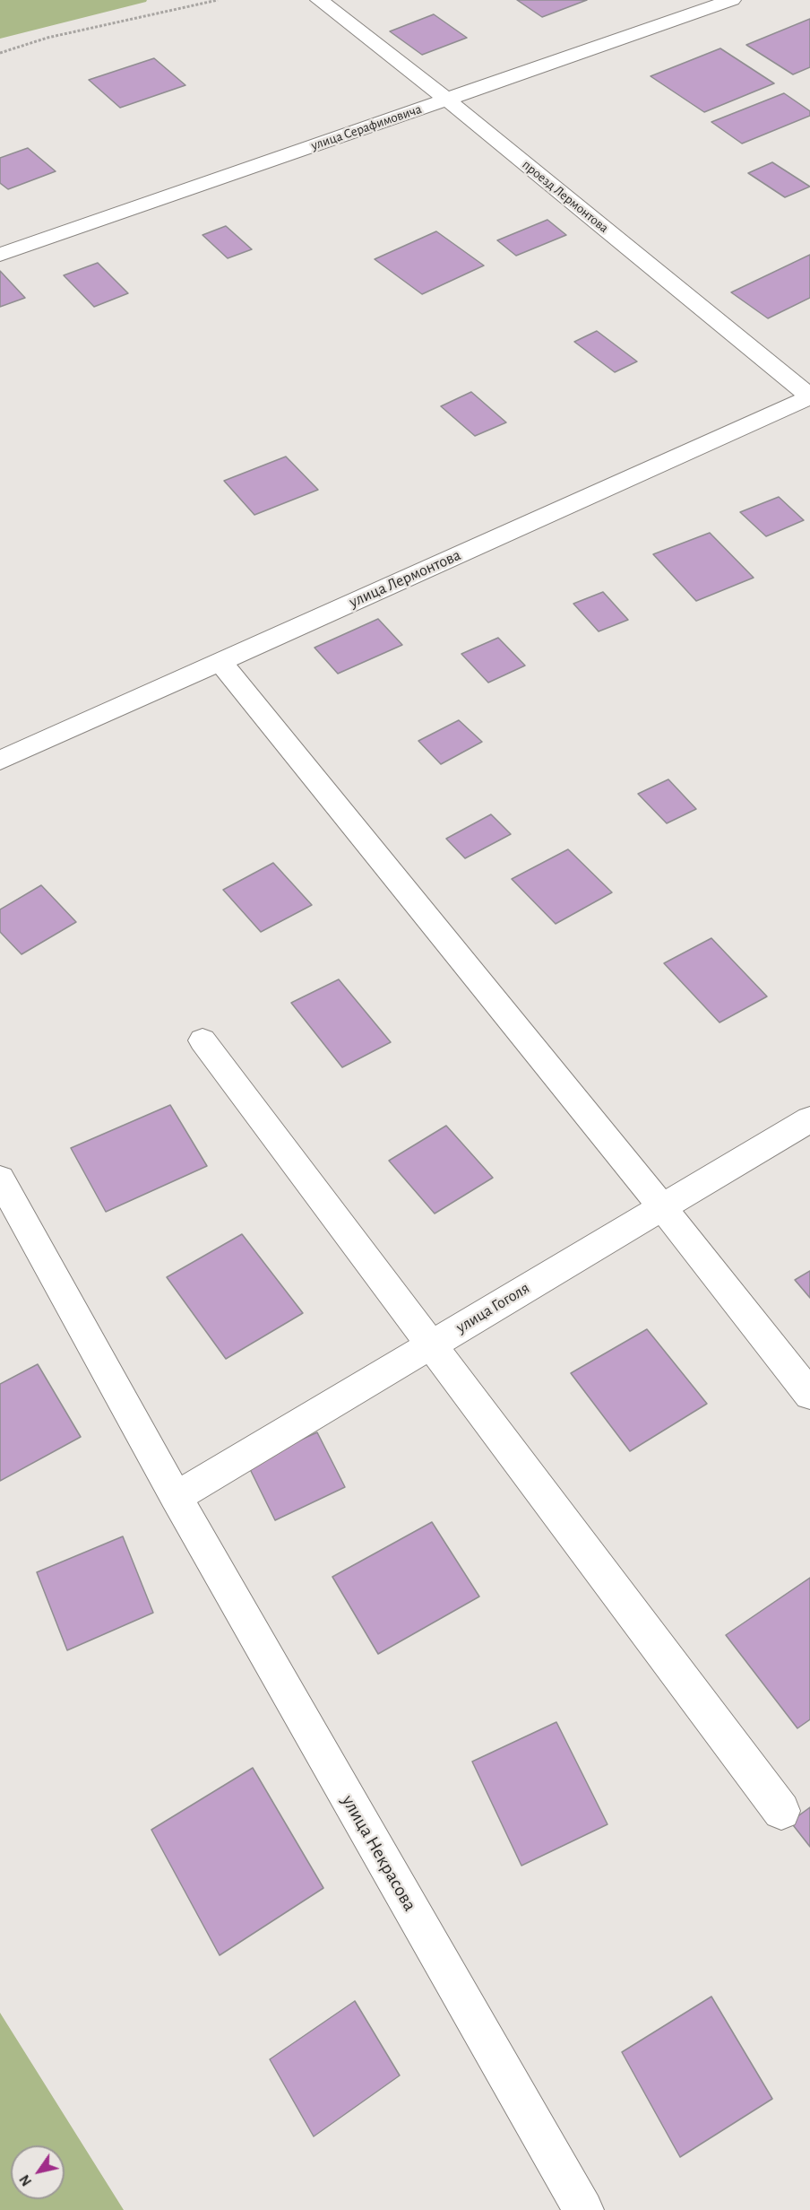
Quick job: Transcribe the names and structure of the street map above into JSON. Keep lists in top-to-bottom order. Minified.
{"streets":{"street":["улица Серафимовича","проезд Лермонтова","улица Лермонтова","улица Гоголя","улица Некрасова"]},"crossings":[["улица Серафимовича","проезд Лермонтова"],["проезд Лермонтова","улица Лермонтова"],["улица Гоголя","улица Некрасова"]],"north":"bottom left"}
